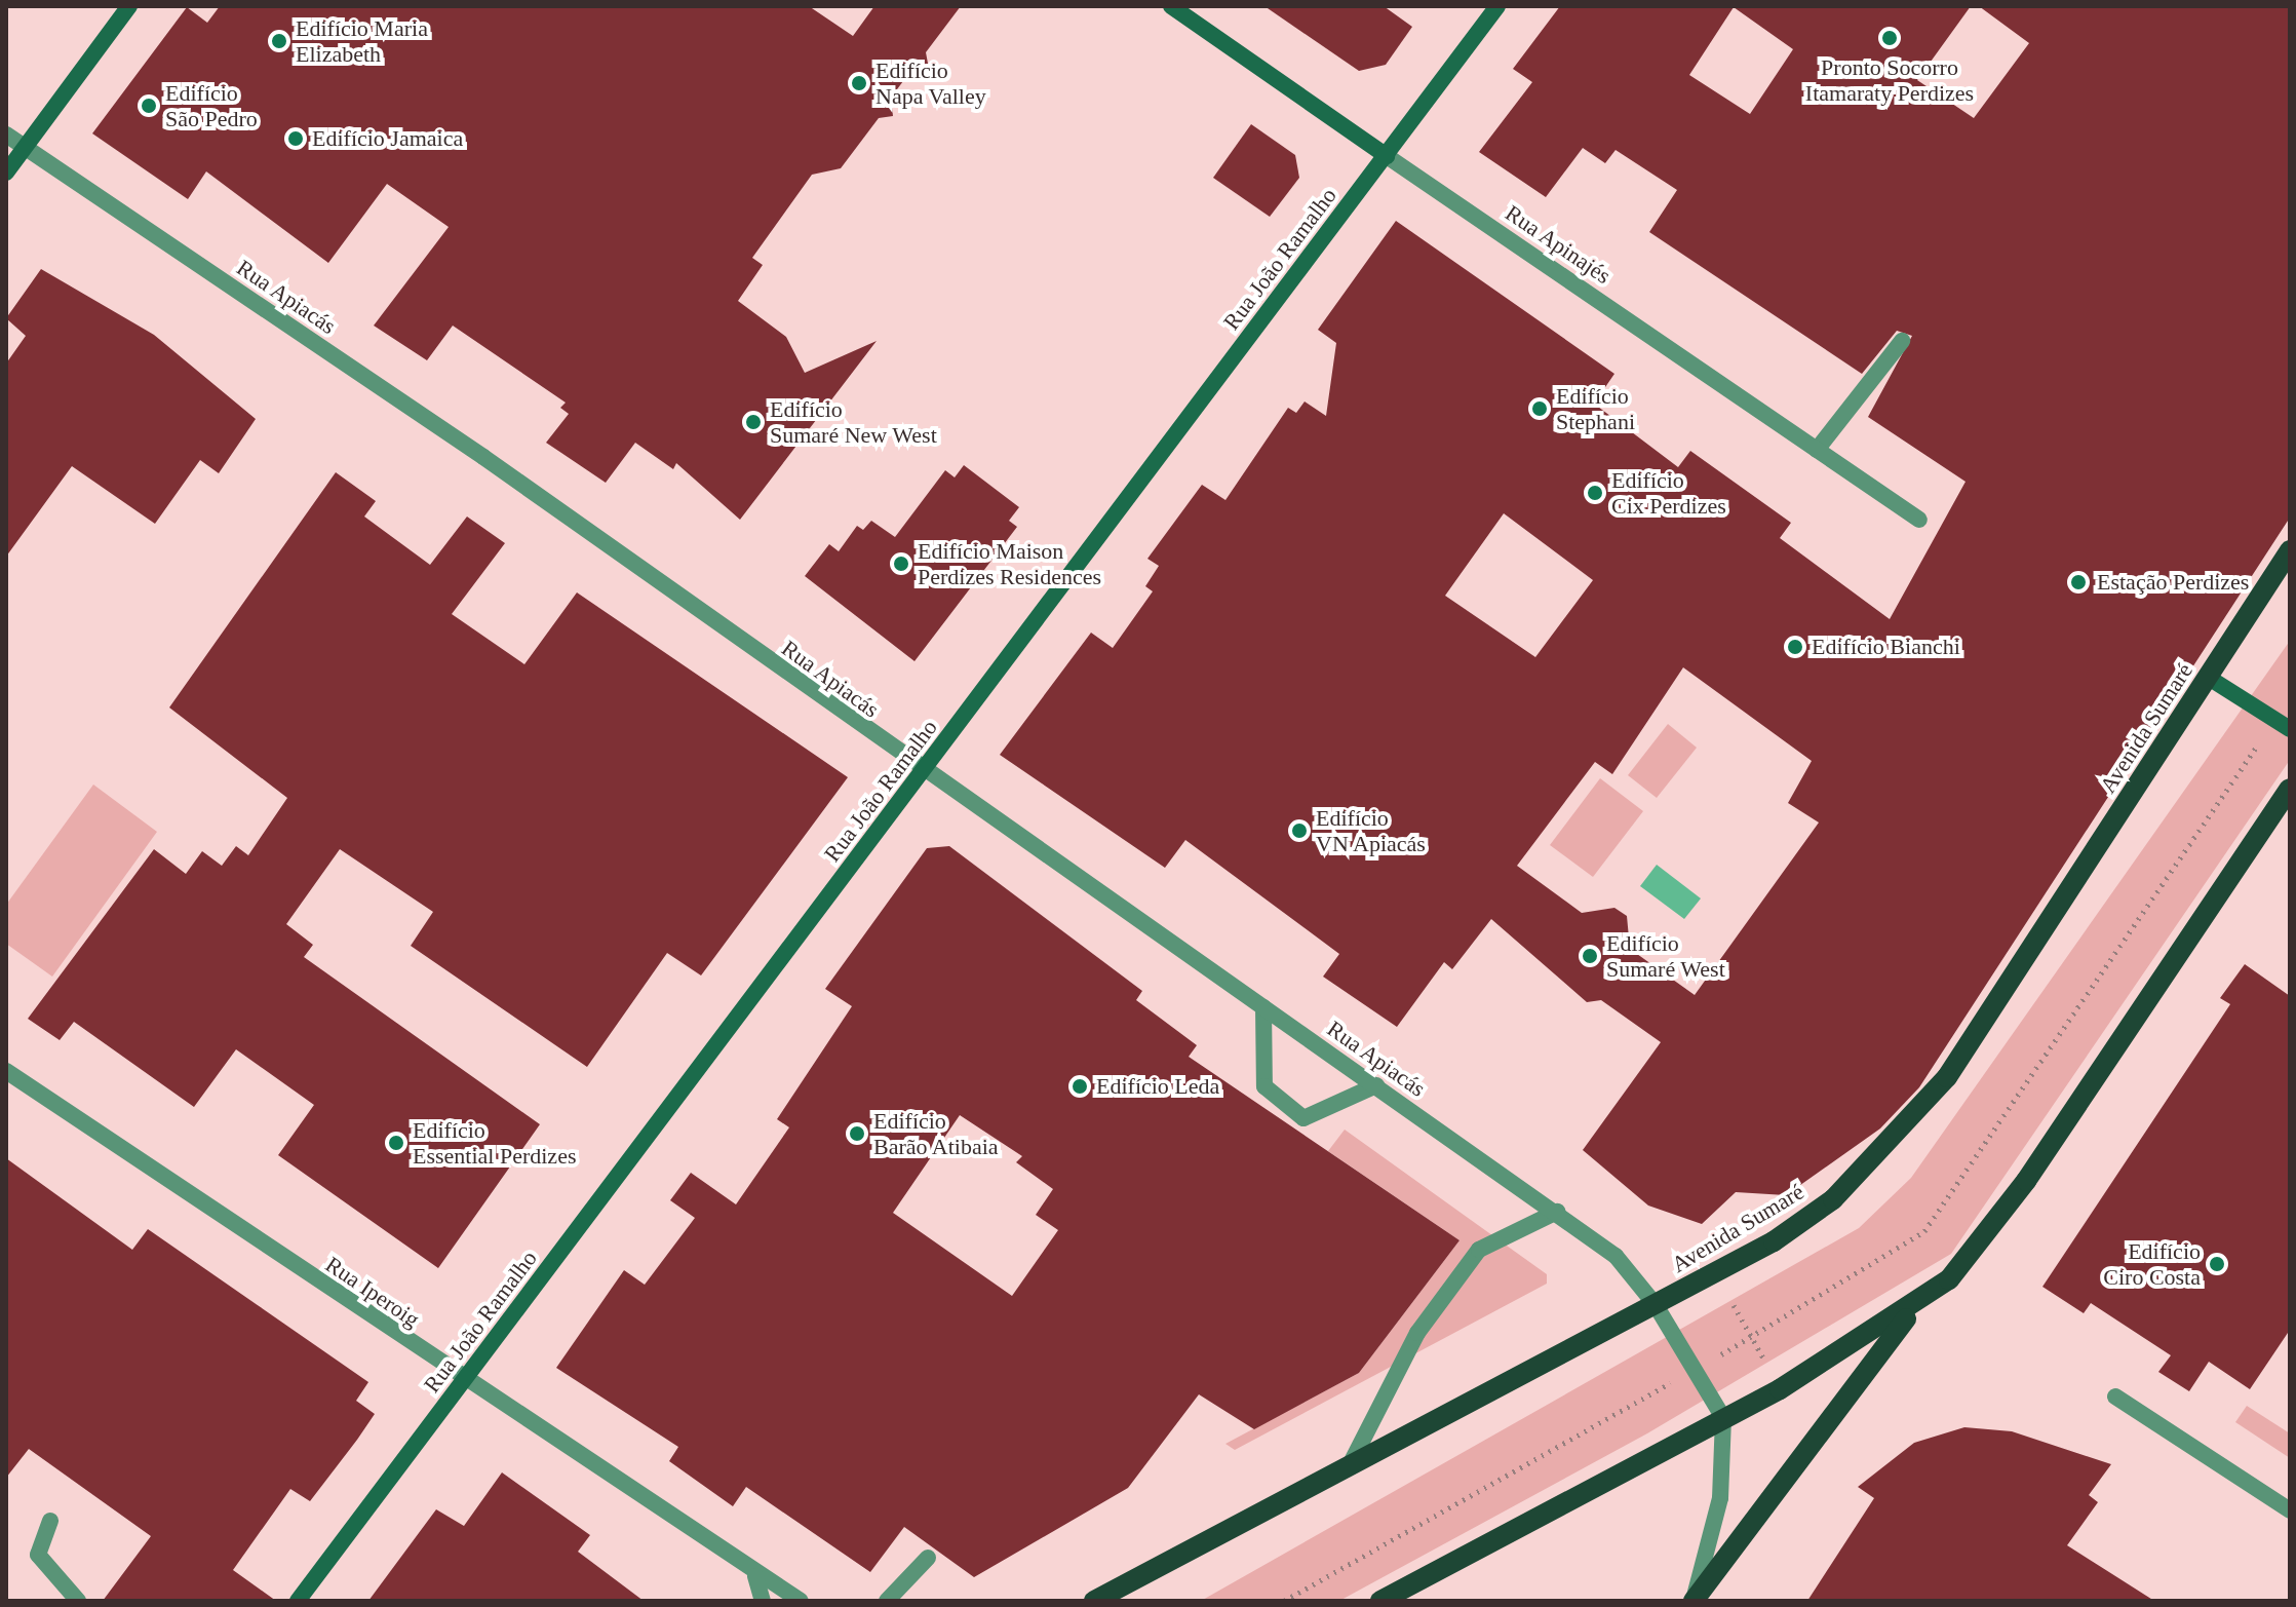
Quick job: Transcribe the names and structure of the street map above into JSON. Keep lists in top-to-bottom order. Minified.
{"streets":{"main road":["Avenida Sumaré"],"street":["Rua Apinajés","Rua João Ramalho","Rua Apiacás","Rua Iperoig"]},"crossings":[["Rua Apinajés","Rua João Ramalho"],["Rua João Ramalho","Rua Apiacás"],["Rua João Ramalho","Rua Iperoig"],["Rua Apiacás","Avenida Sumaré"]],"places":["Pronto Socorro Itamaraty Perdizes","Edifício Maria Elizabeth","Edifício Napa Valley","Edifício São Pedro","Edifício Jamaica","Edifício Stephani","Edifício Sumaré New West","Edifício Cix Perdizes","Edifício Maison Perdizes Residences","Estação Perdizes","Edifício Bianchi","Edifício VN Apiacás","Edifício Sumaré West","Edifício Leda","Edifício Barão Atibaia","Edifício Essential Perdizes","Edifício Ciro Costa"]}
